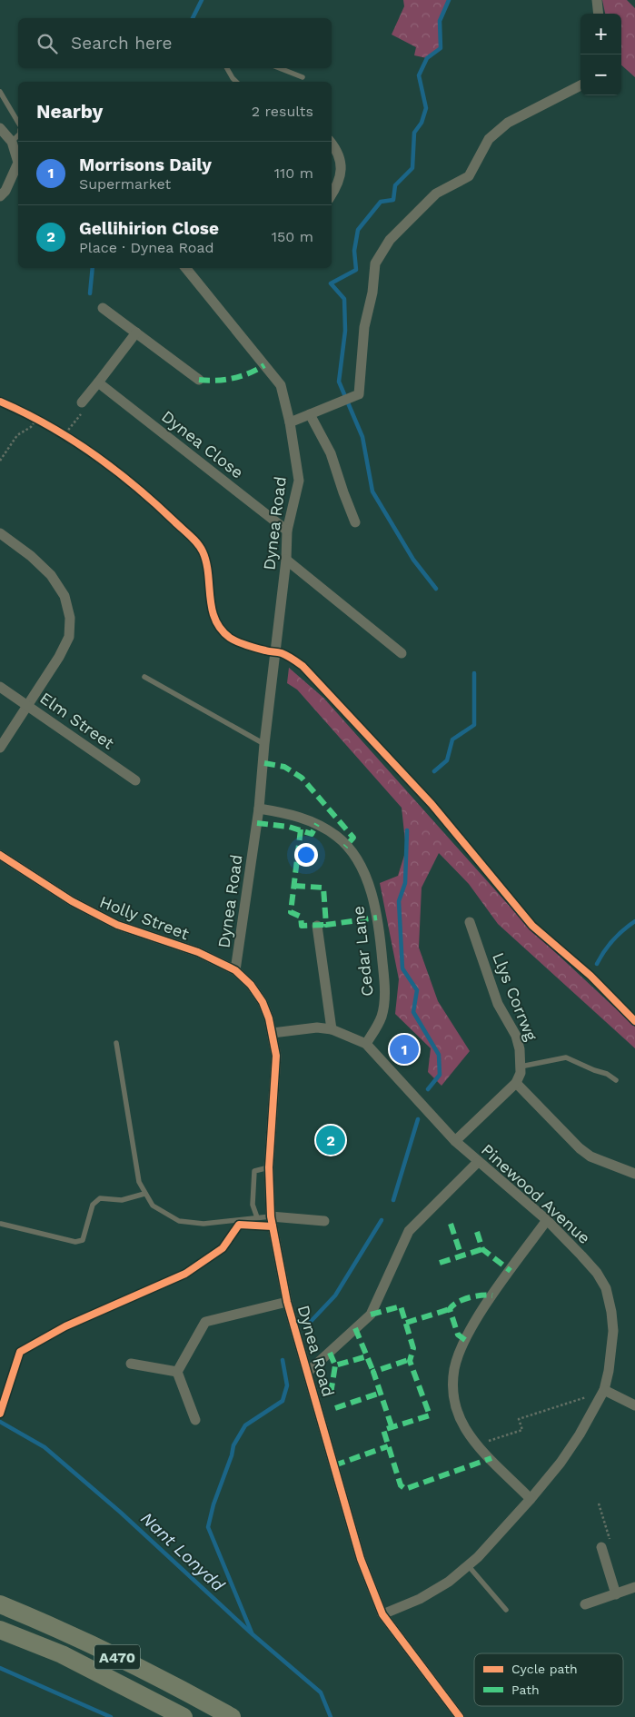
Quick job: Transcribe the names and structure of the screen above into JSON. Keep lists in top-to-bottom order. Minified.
{"streets":{"highway":["A470"],"street":["Dynea Close","Dynea Road","Elm Street","Holly Street","Cedar Lane","Llys Corrwg","Pinewood Avenue"]},"crossings":[["Dynea Close","Dynea Road"],["Dynea Road","Holly Street"],["Dynea Road","Cedar Lane"],["Dynea Road","Pinewood Avenue"],["Cedar Lane","Pinewood Avenue"]],"water":["Nant Lonydd"],"legend":["Cycle path","Path"],"page":{"map_buttons":["+","−"],"search":"Search here","heading":["Nearby","2 results"],"list":[{"mark":"1","name":"Morrisons Daily","note":"Supermarket","value":"110 m"},{"mark":"2","name":"Gellihirion Close","note":"Place · Dynea Road","value":"150 m"}],"pins":["1","2"]}}
